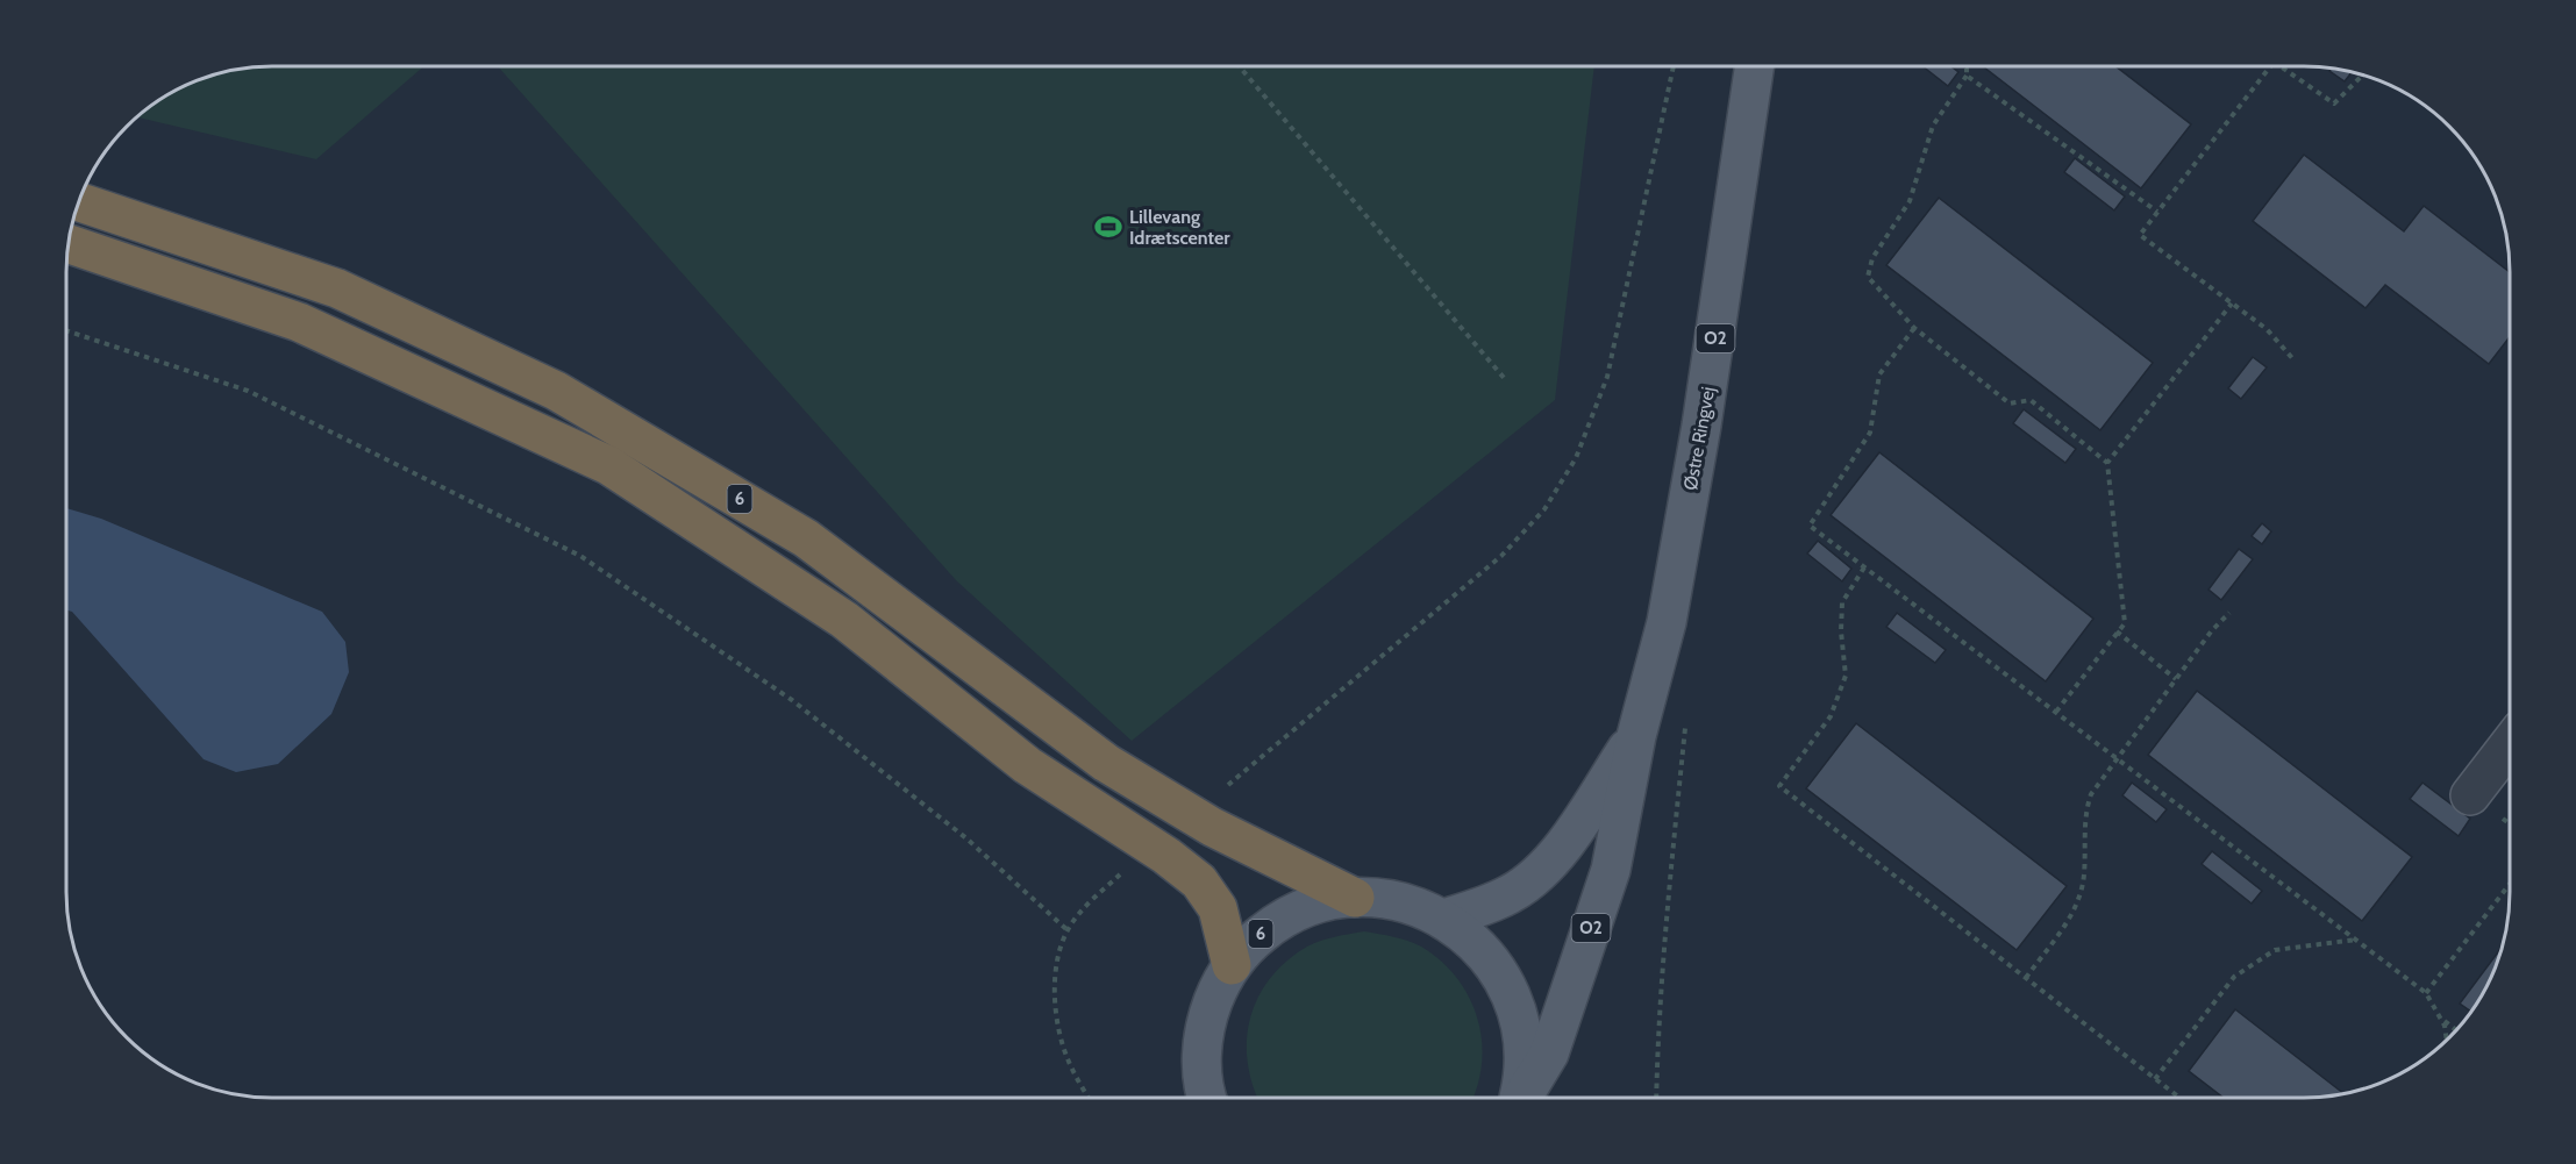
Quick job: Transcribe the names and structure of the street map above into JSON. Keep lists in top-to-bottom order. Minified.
{"streets":{"highway":["6"],"main road":["O2","Østre Ringvej"]},"crossings":[["Østre Ringvej","6"]],"places":{"sports":["Lillevang Idrætscenter"]}}
